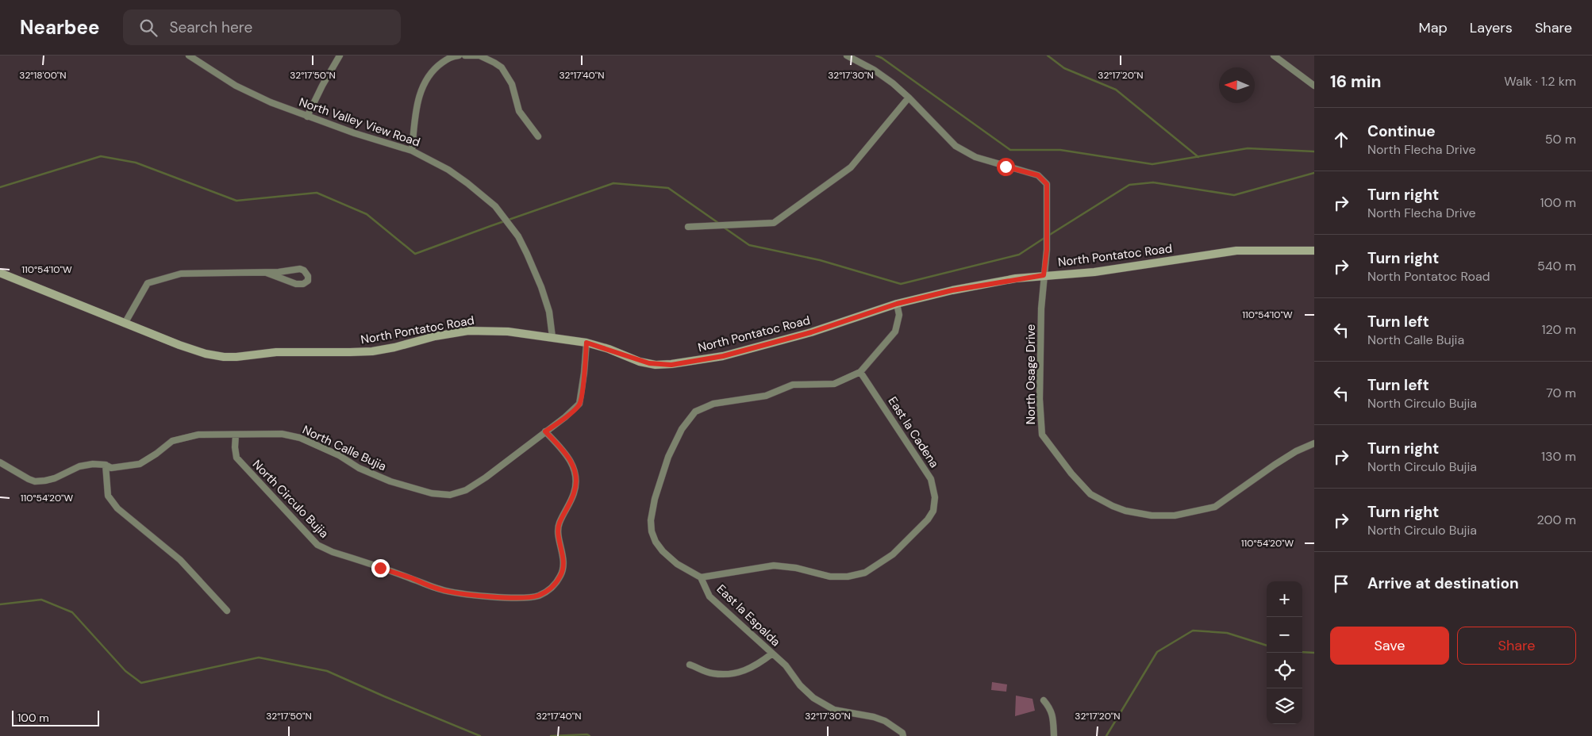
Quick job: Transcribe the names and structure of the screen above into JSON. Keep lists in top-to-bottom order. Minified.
{"streets":{"street":["North Valley View Road","North Pontatoc Road","North Osage Drive","East la Cadena","North Calle Bujia","North Circulo Bujia","East la Espalda"]},"crossings":[["North Valley View Road","North Pontatoc Road"],["North Pontatoc Road","North Osage Drive"],["North Pontatoc Road","North Calle Bujia"],["East la Cadena","East la Espalda"],["North Calle Bujia","North Circulo Bujia"]],"scale_bar":"100 m","north":"left","page":{"header":"Nearbee","search":"Search here","nav":["Map","Layers","Share"],"heading":["16 min","Walk · 1.2 km"],"list":[["Continue","North Flecha Drive","50 m"],["Turn right","North Flecha Drive","100 m"],["Turn right","North Pontatoc Road","540 m"],["Turn left","North Calle Bujia","120 m"],["Turn left","North Circulo Bujia","70 m"],["Turn right","North Circulo Bujia","130 m"],["Turn right","North Circulo Bujia","200 m"],"Arrive at destination"],"map_buttons":["+","−"],"buttons":["Save","Share"],"scale":"100 m"},"coordinates":["32°18'00\"N","32°17'50\"N","32°17'40\"N","32°17'30\"N","32°17'20\"N","110°54'10\"W","110°54'20\"W"]}
